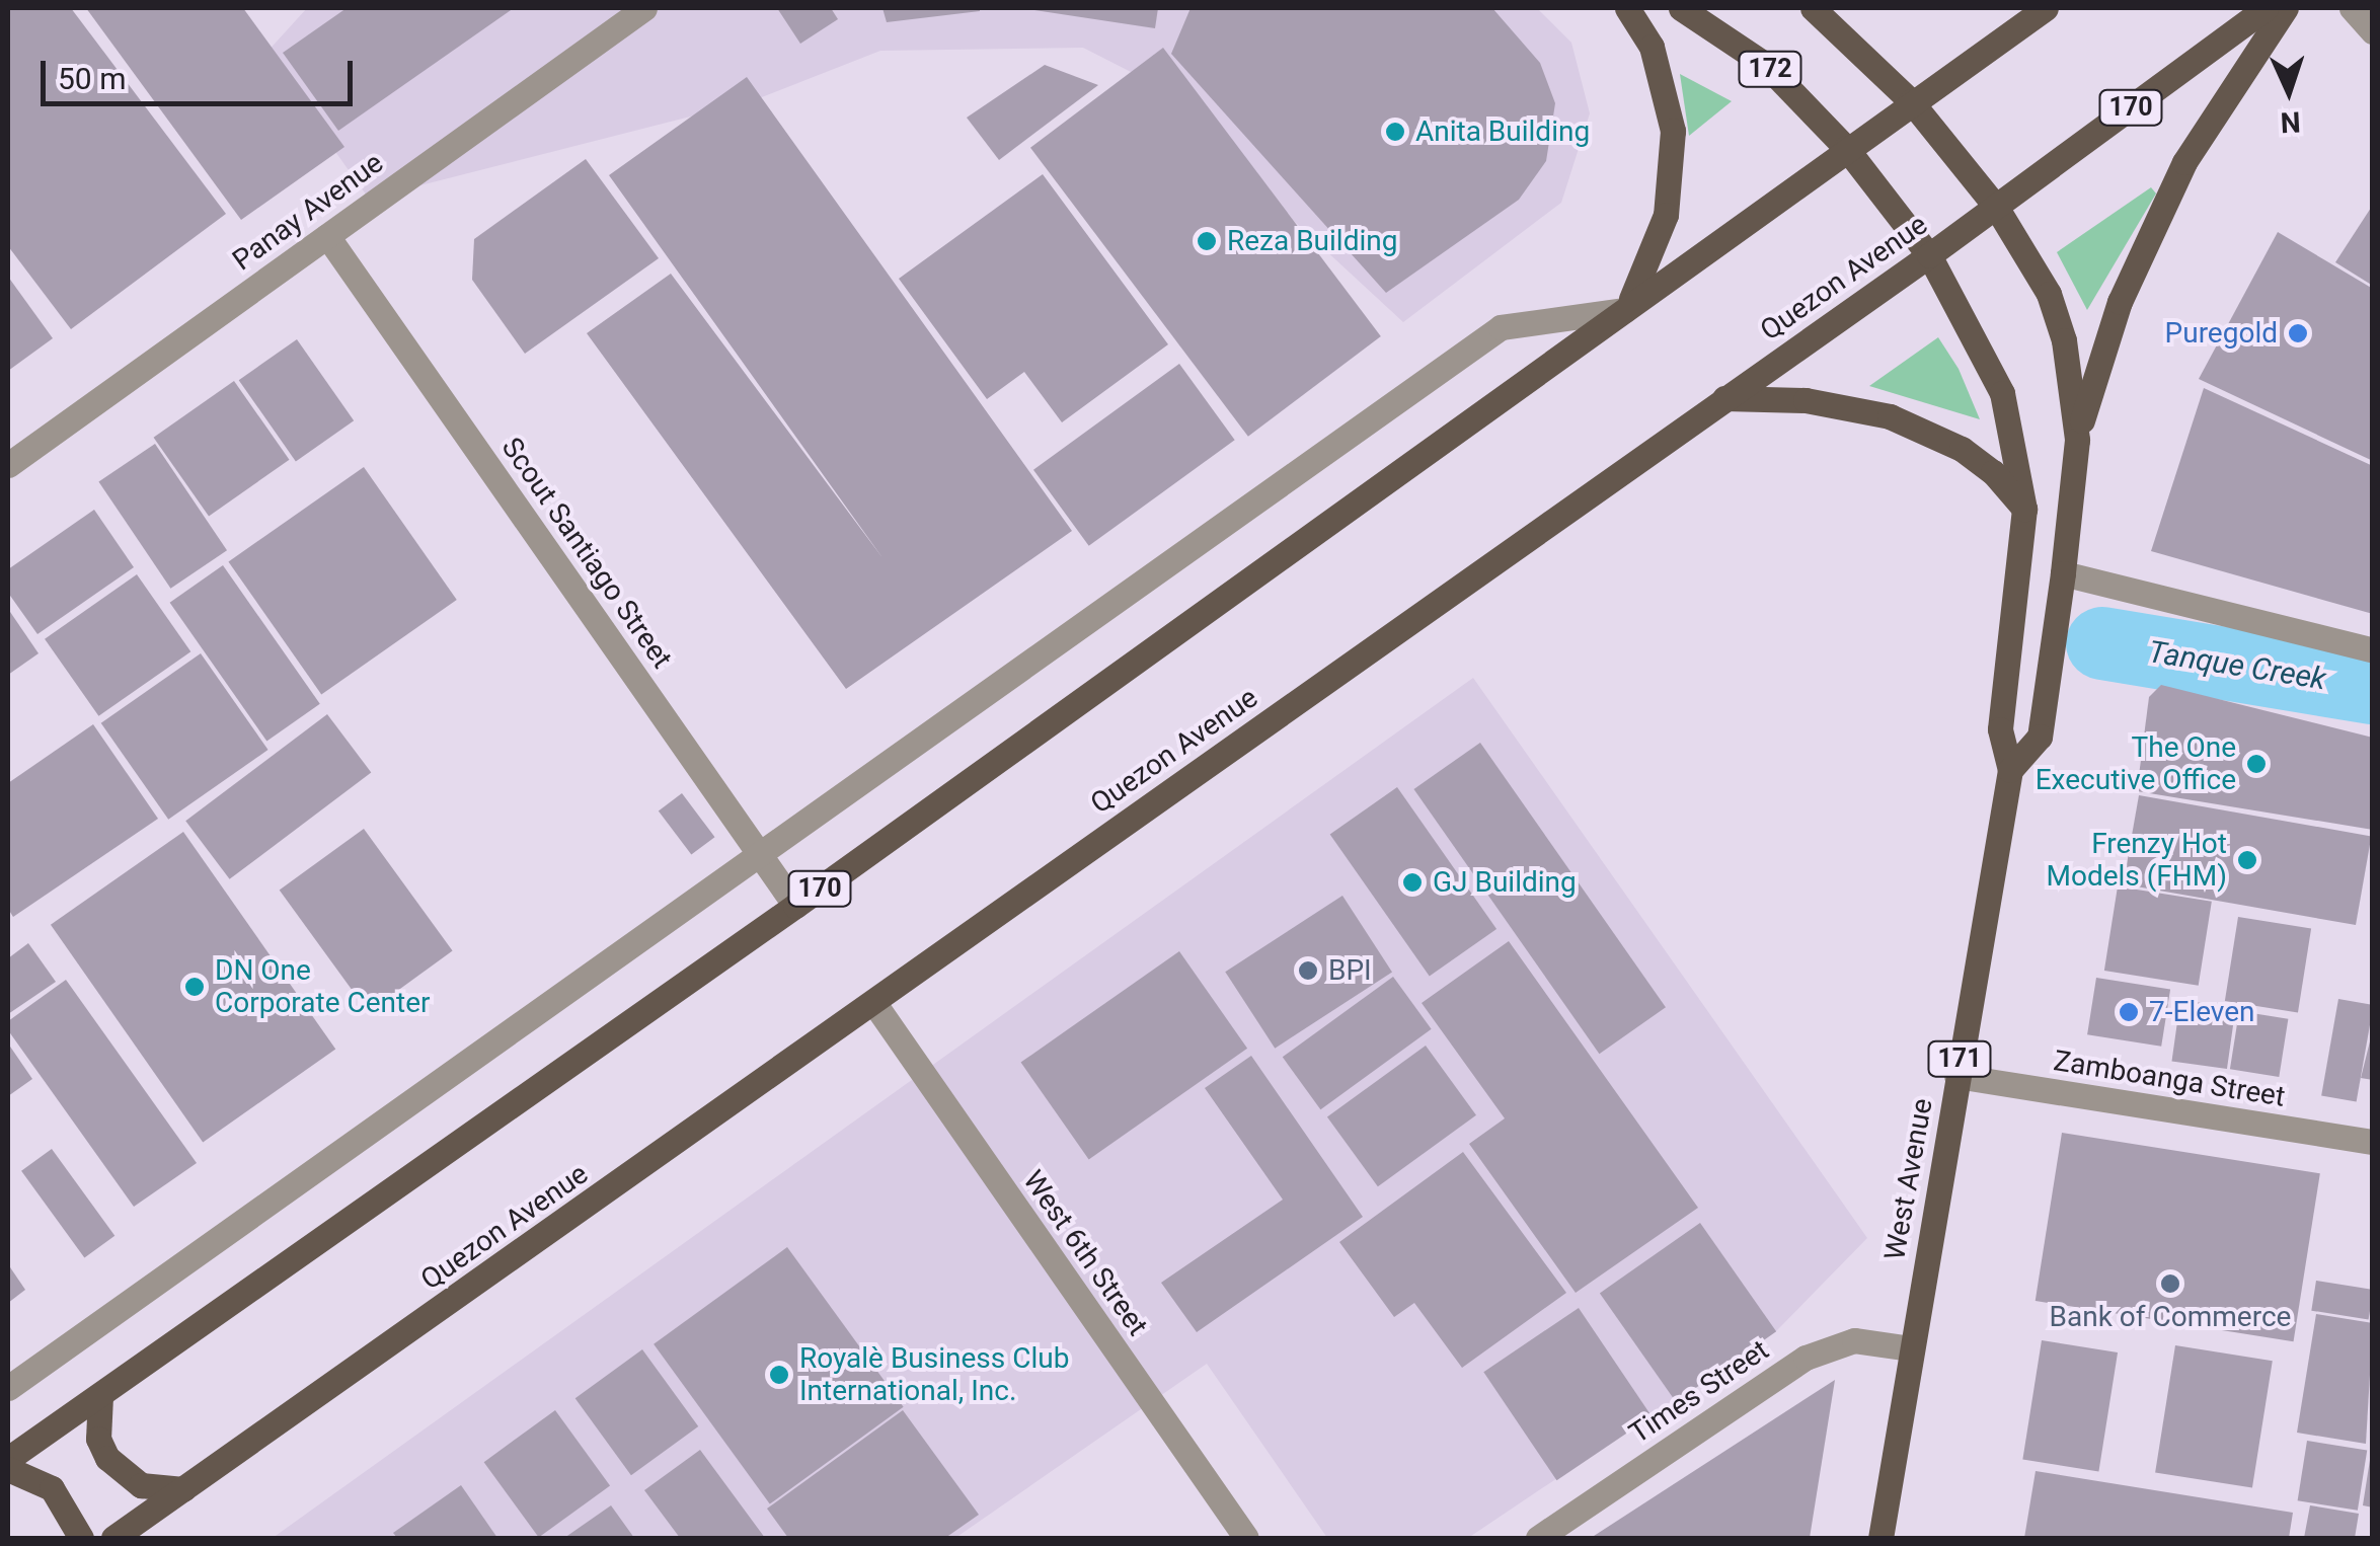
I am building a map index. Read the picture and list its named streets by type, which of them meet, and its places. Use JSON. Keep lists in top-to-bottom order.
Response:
{
  "streets": {
    "main road": [
      "172",
      "170",
      "Quezon Avenue",
      "171",
      "West Avenue"
    ],
    "street": [
      "Panay Avenue",
      "Scout Santiago Street",
      "Zamboanga Street",
      "West 6th Street",
      "Times Street"
    ]
  },
  "crossings": [
    ["172", "170"],
    ["172", "West Avenue"],
    ["170", "Scout Santiago Street"],
    ["170", "West Avenue"],
    ["Panay Avenue", "Scout Santiago Street"],
    ["Quezon Avenue", "West Avenue"],
    ["Quezon Avenue", "West 6th Street"],
    ["Zamboanga Street", "West Avenue"],
    ["West Avenue", "Times Street"]
  ],
  "water": ["Tanque Creek"],
  "places": [
    "Anita Building",
    "Reza Building",
    "Puregold",
    "The One Executive Office",
    "Frenzy Hot Models (FHM)",
    "GJ Building",
    "BPI",
    "DN One Corporate Center",
    "7-Eleven",
    "Bank of Commerce",
    "Royalè Business Club International, Inc."
  ],
  "scale_bar": "50 m",
  "north": "bottom"
}
